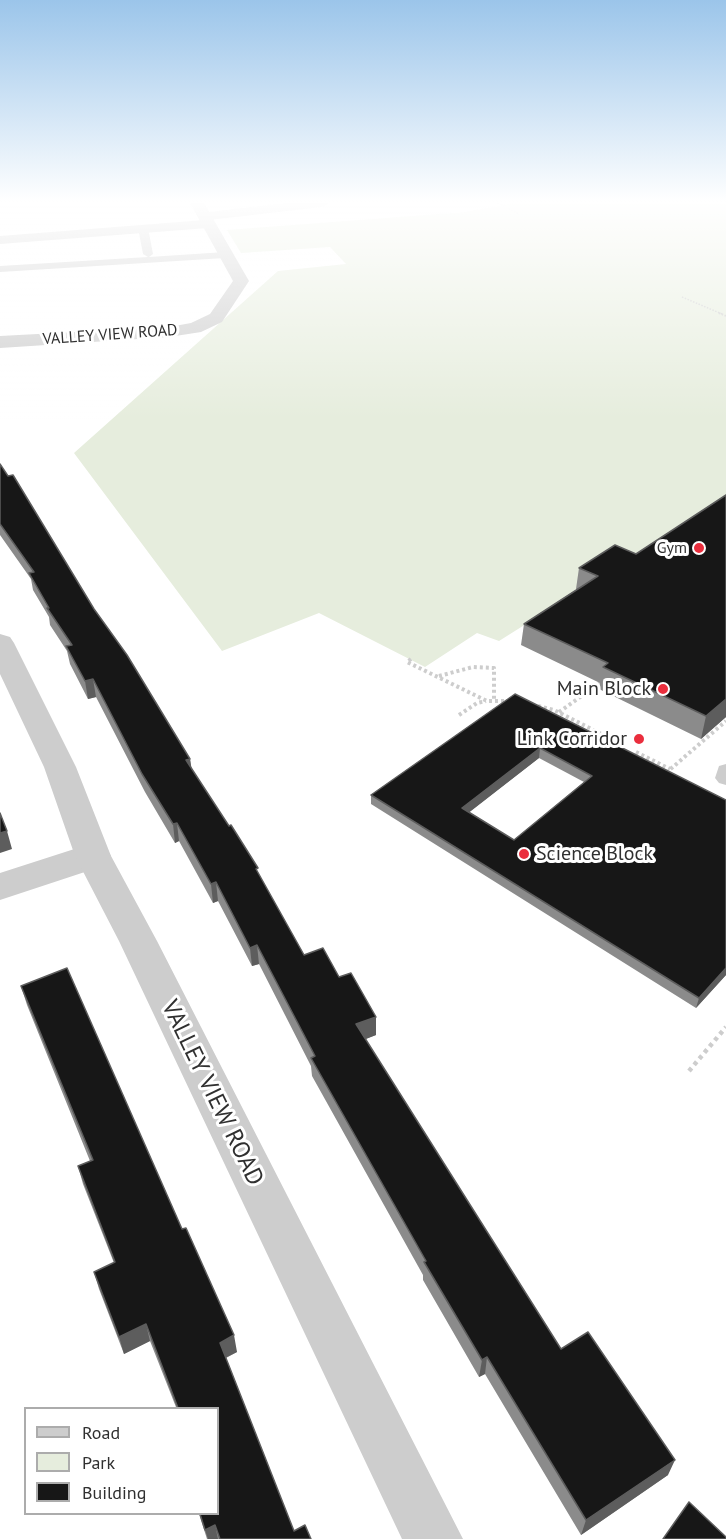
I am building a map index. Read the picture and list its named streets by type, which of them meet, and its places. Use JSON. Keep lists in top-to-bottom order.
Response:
{
  "streets": {
    "street": ["VALLEY VIEW ROAD"]
  },
  "places": [
    "Gym",
    "Main Block",
    "Link Corridor",
    "Science Block"
  ],
  "legend": ["Road", "Park", "Building"]
}
